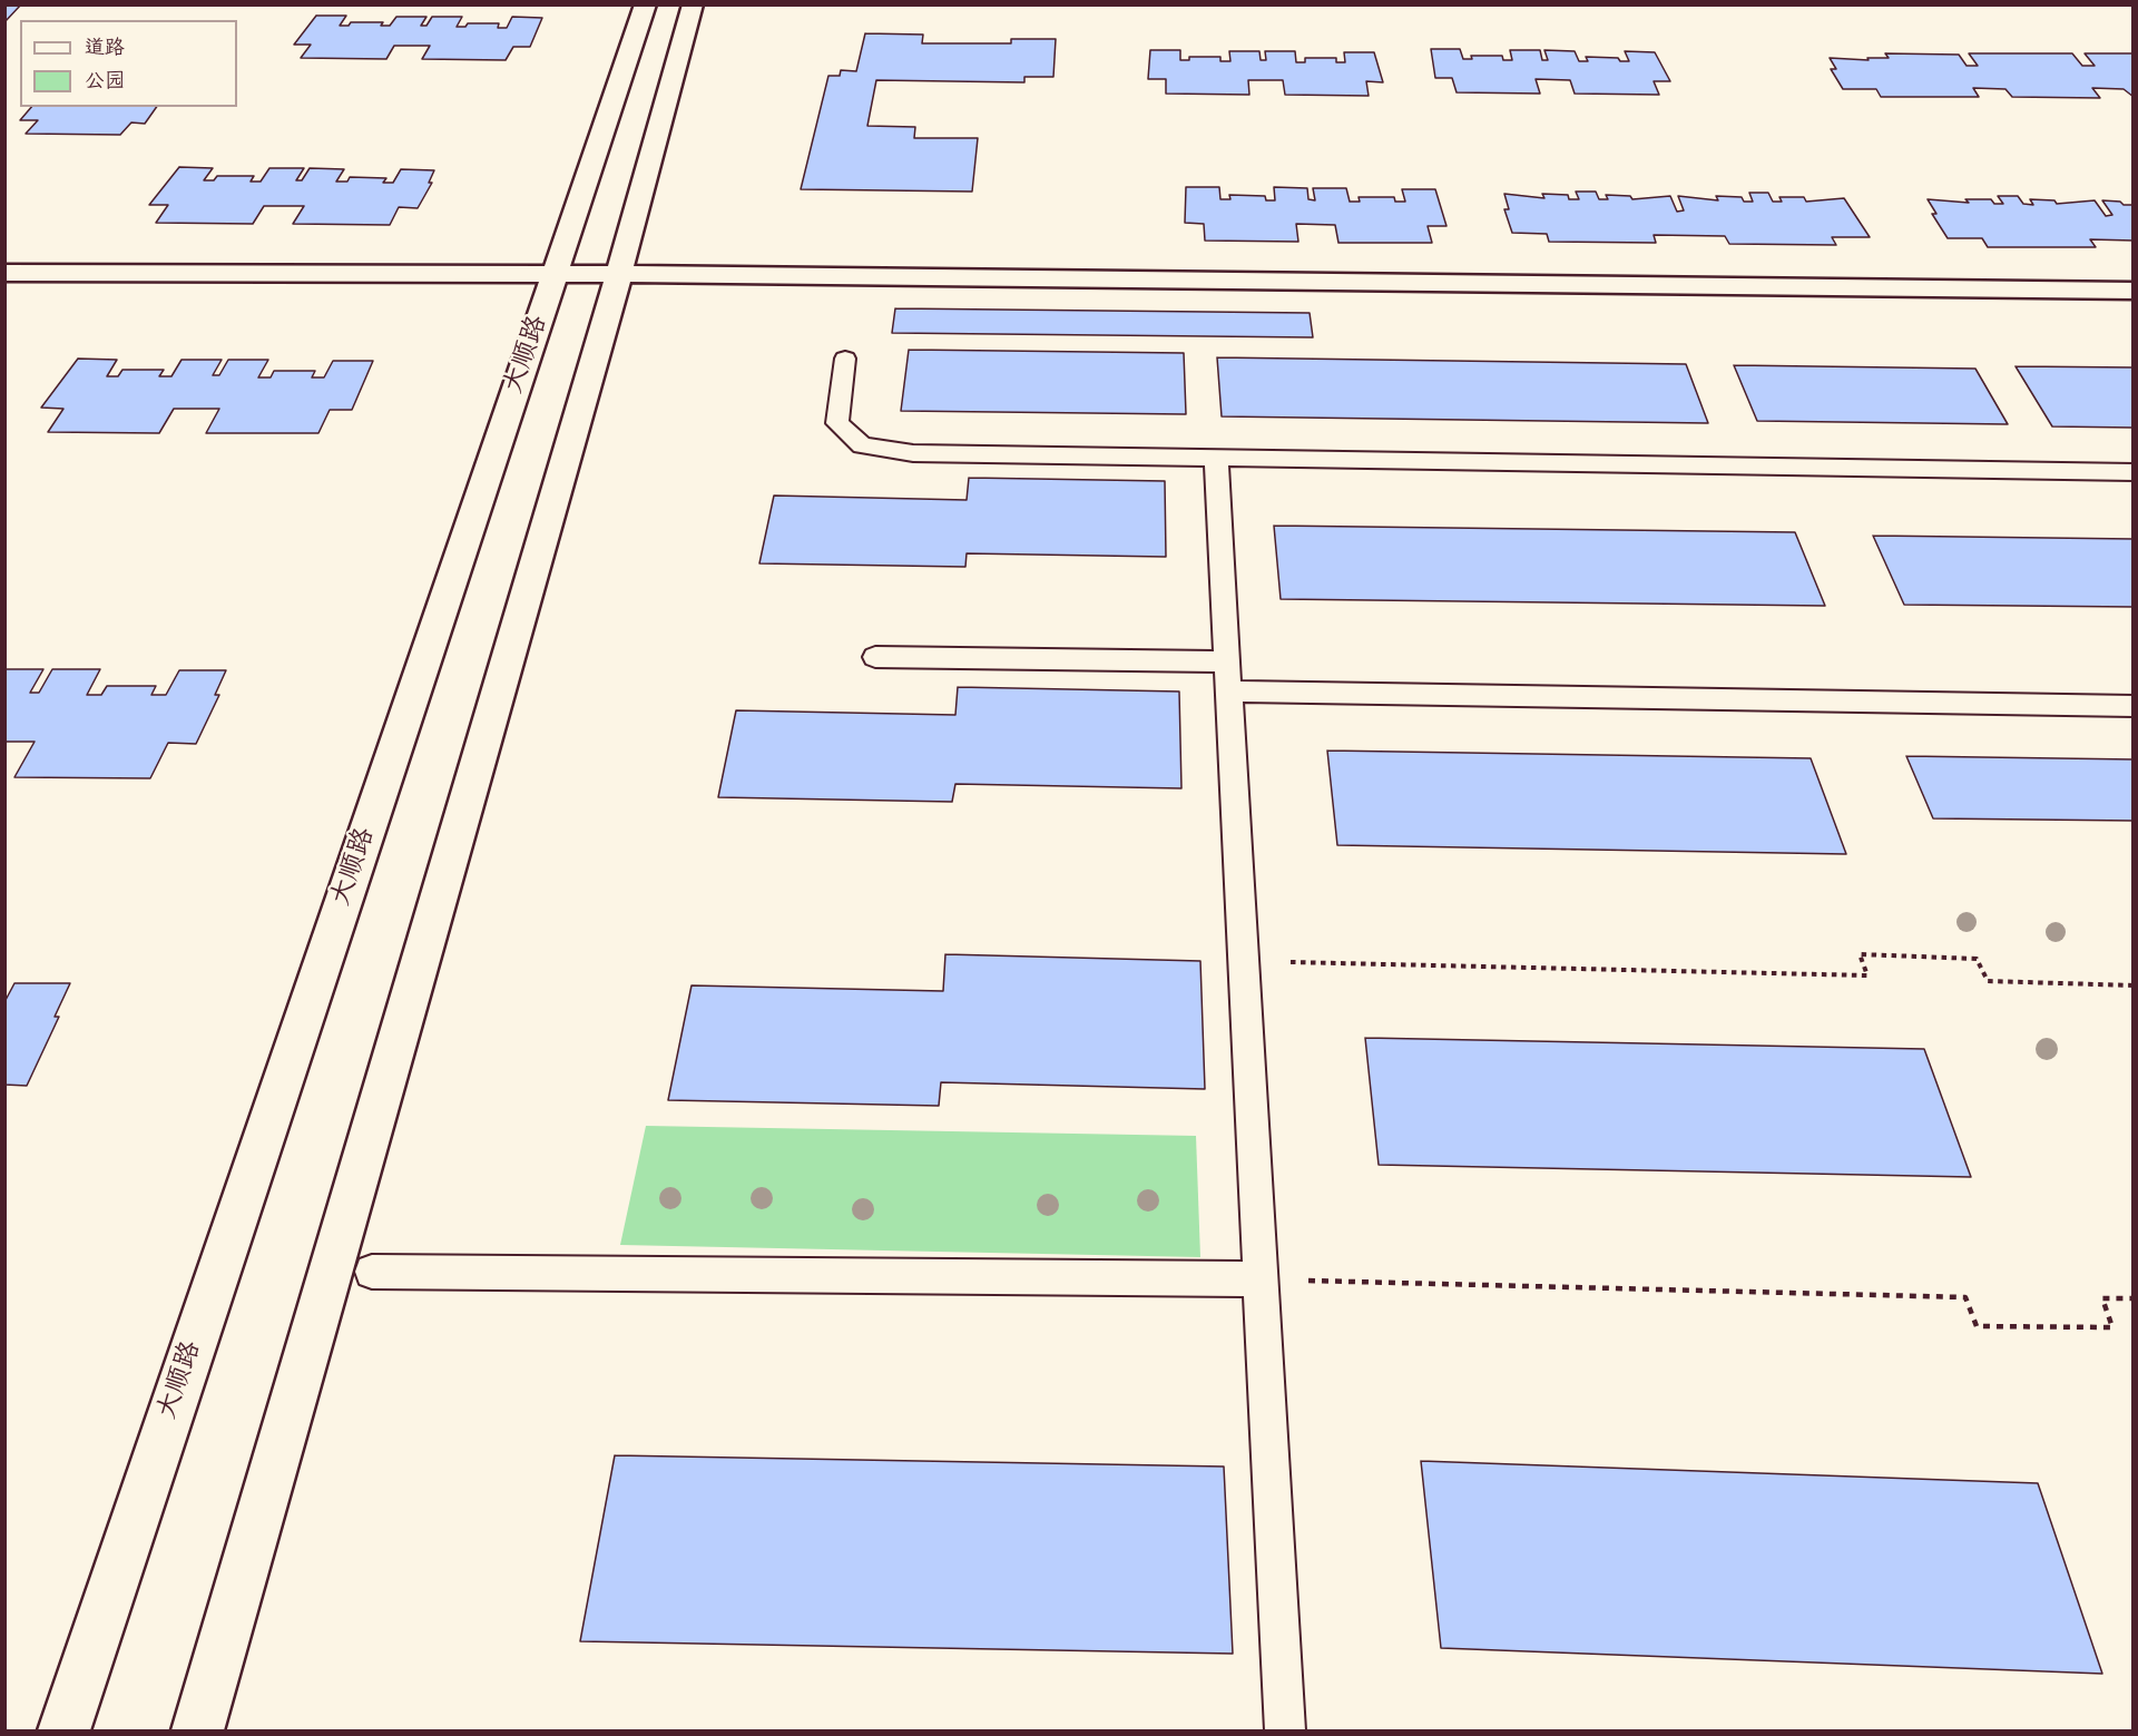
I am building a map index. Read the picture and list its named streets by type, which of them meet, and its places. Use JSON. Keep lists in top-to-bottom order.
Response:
{
  "streets": {
    "street": ["大顺路"]
  },
  "legend": ["道路", "公园"]
}
